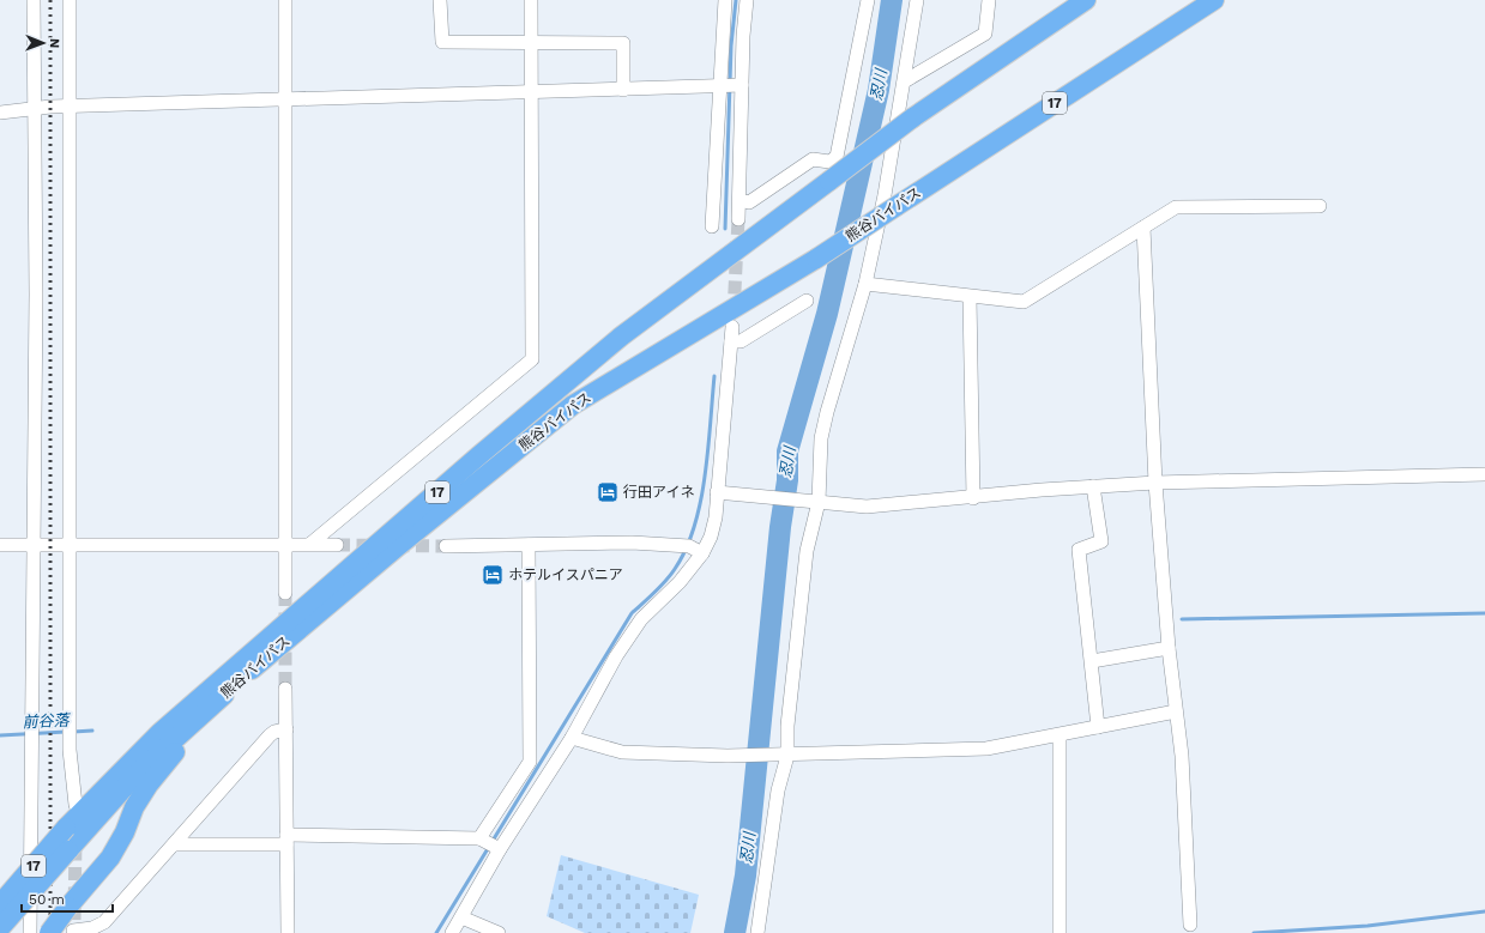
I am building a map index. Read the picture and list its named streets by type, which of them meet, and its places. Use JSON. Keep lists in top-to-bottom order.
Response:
{
  "streets": {
    "highway": ["17", "熊谷バイパス"]
  },
  "water": ["忍川", "前谷落"],
  "places": {
    "hotel": ["行田アイネ", "ホテルイスパニア"]
  },
  "scale_bar": "50 m",
  "north": "right"
}
